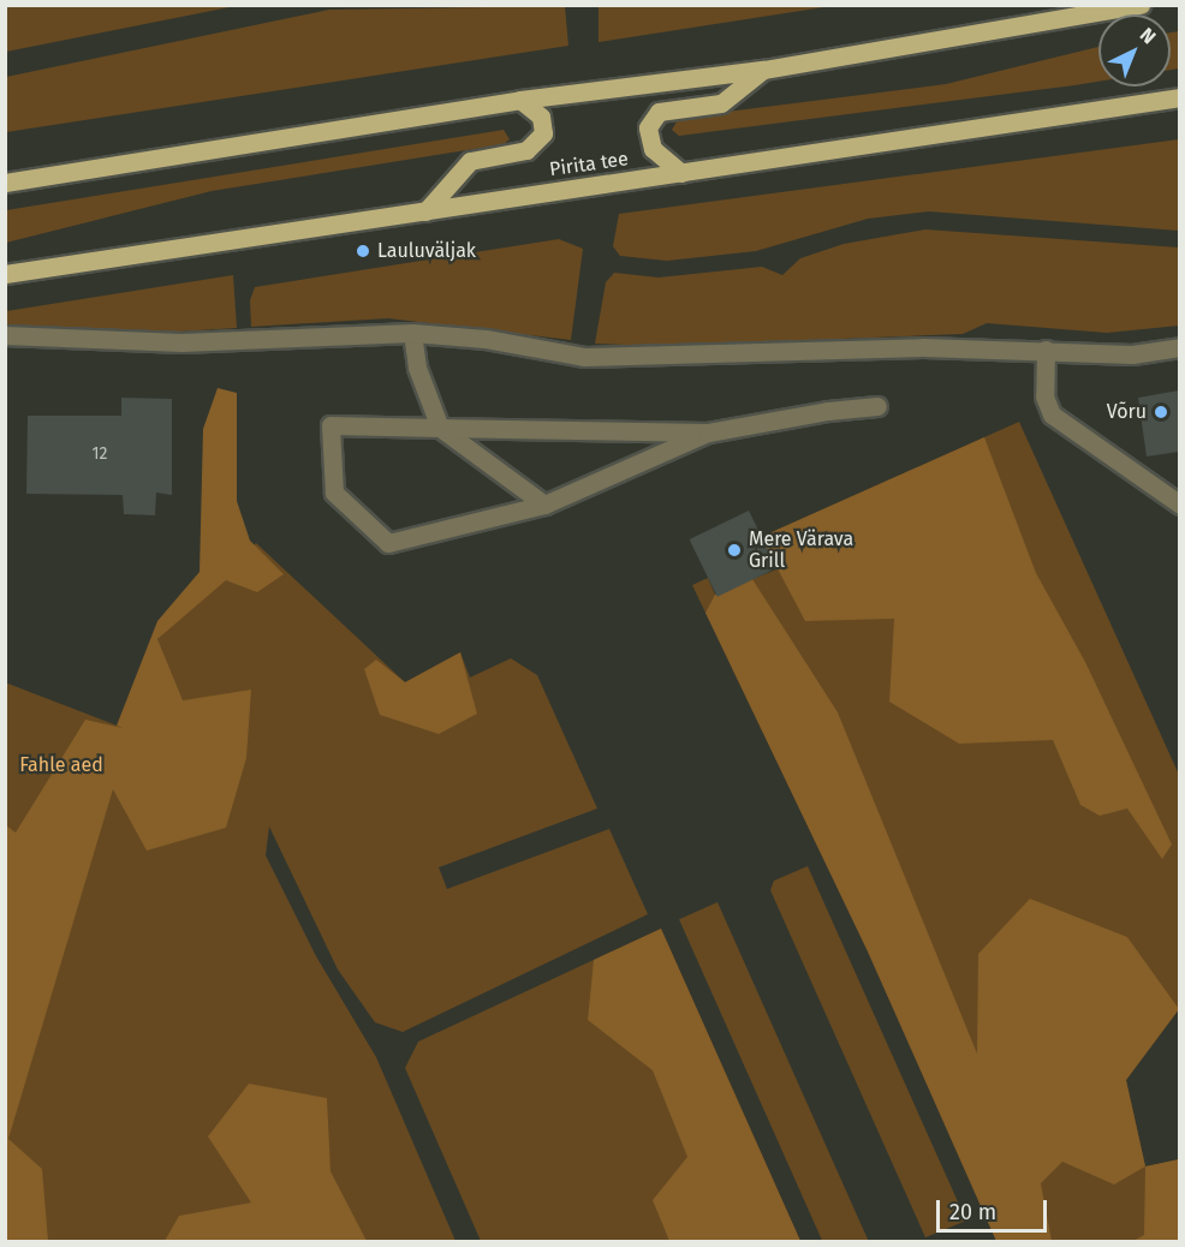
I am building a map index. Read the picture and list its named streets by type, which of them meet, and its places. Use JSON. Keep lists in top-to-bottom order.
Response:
{
  "streets": {
    "main road": ["Pirita tee"]
  },
  "parks": ["Fahle aed"],
  "places": ["Lauluväljak", "Võru", "Mere Värava Grill"],
  "house_numbers": ["12"],
  "scale_bar": "20 m",
  "north": "top right"
}
